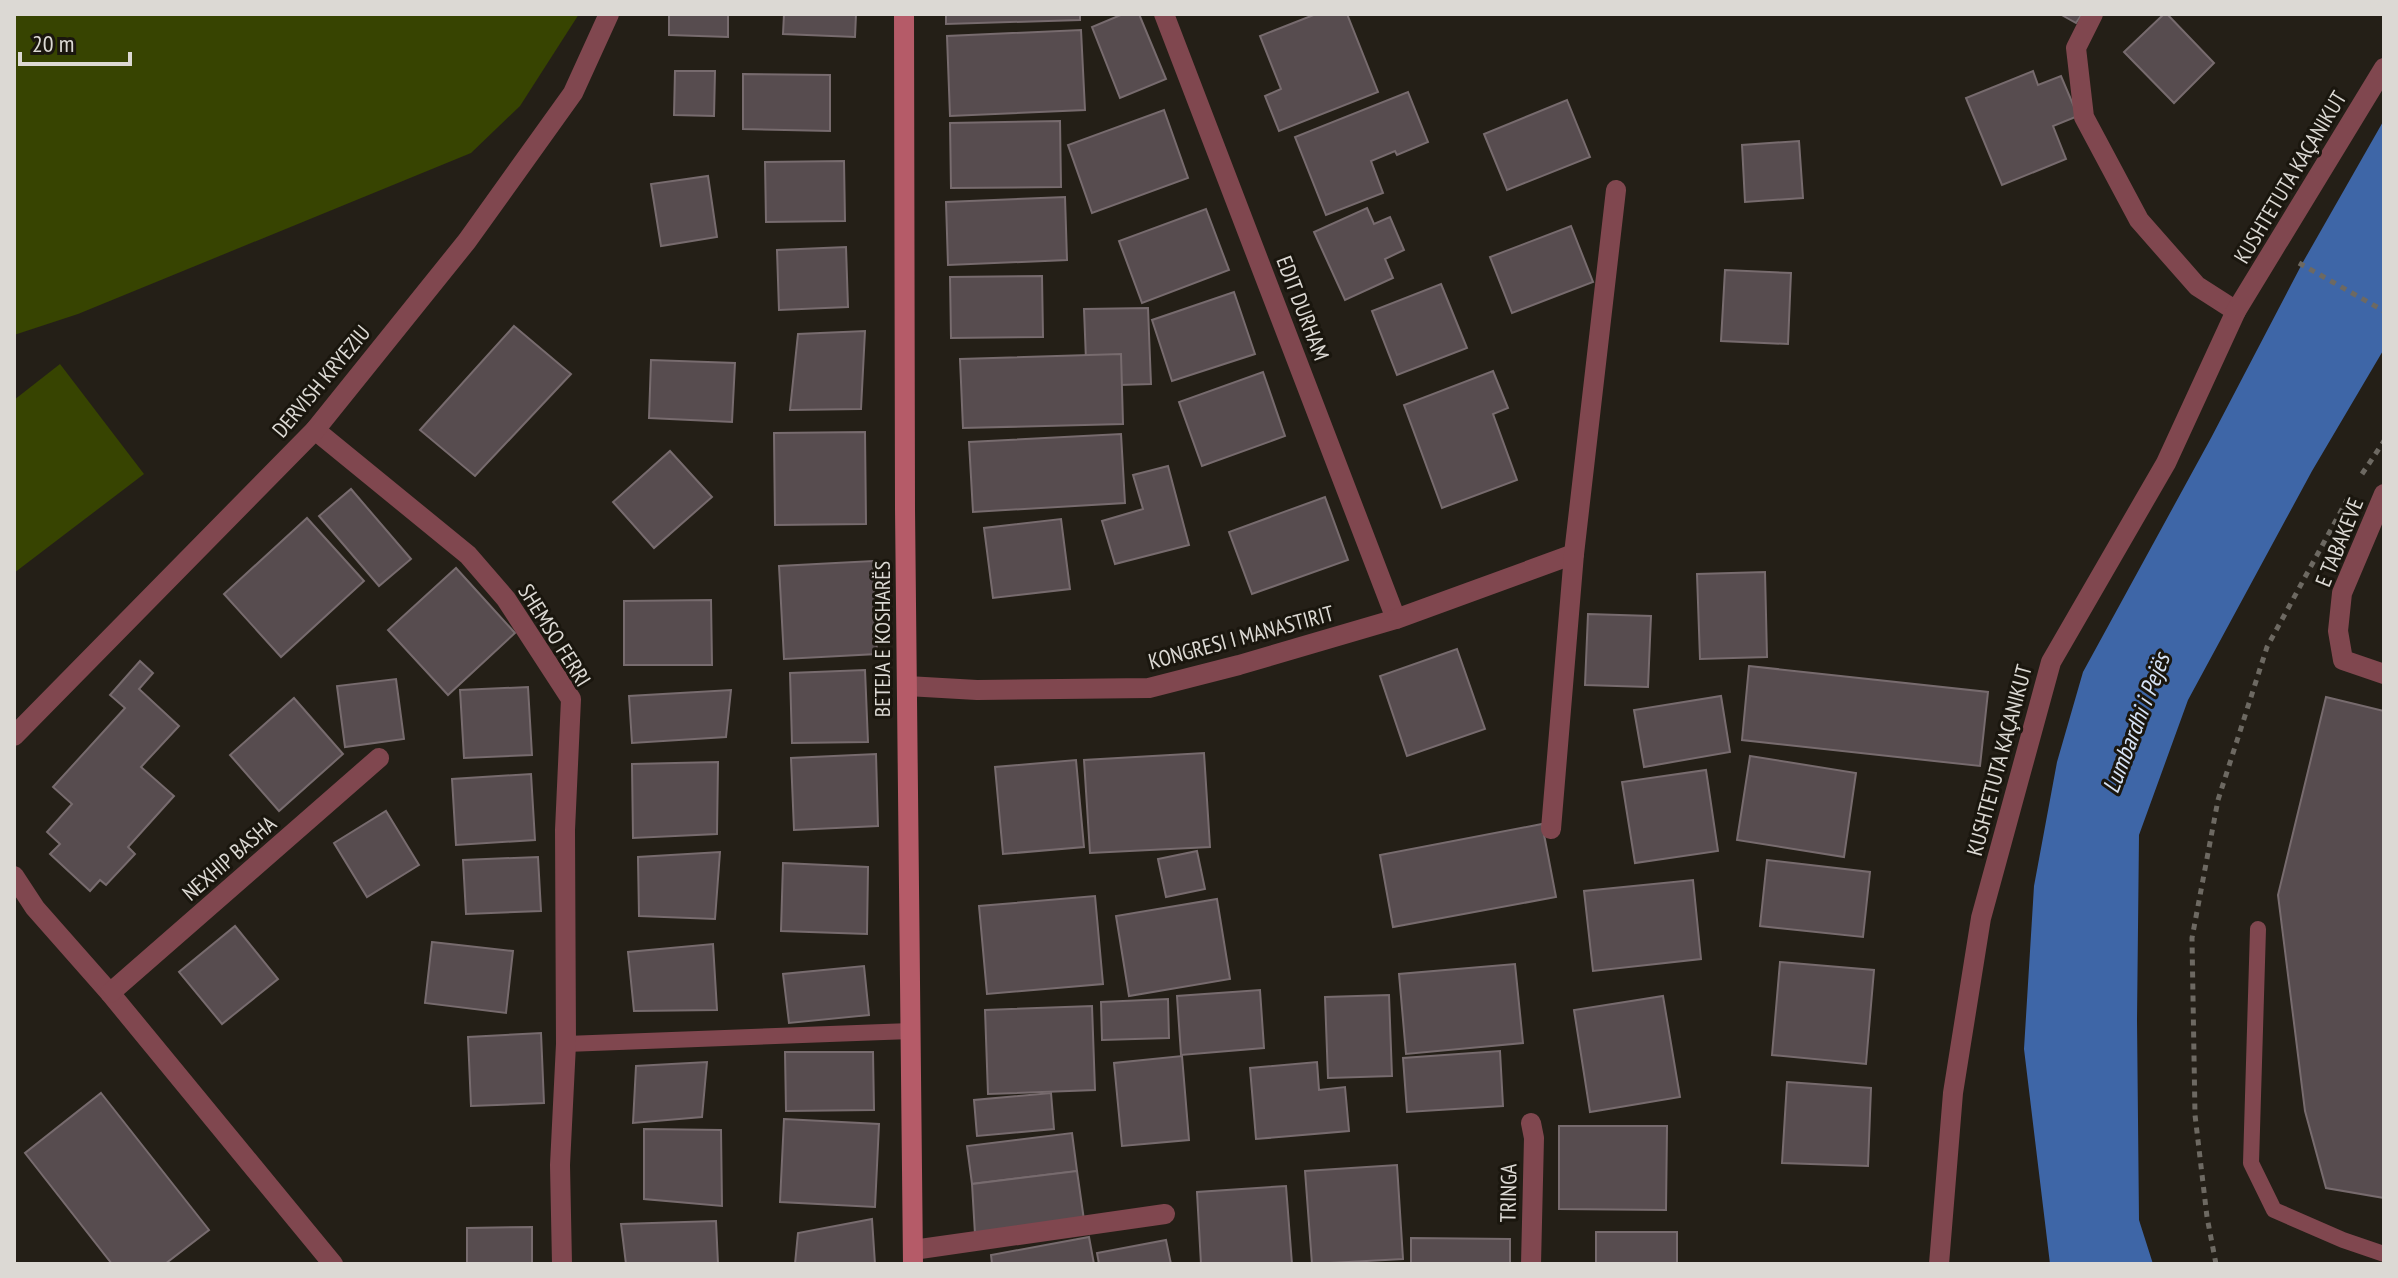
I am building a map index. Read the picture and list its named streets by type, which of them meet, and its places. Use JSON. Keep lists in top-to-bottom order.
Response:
{
  "streets": {
    "street": [
      "KUSHTETUTA KAÇANIKUT",
      "EDIT DURHAM",
      "DERVISH KRYEZIU",
      "E TABAKEVE",
      "SHEMSO FERRI",
      "KONGRESI I MANASTIRIT",
      "BETEJA E KOSHARËS",
      "NEXHIP BASHA",
      "TRINGA"
    ]
  },
  "crossings": [
    ["EDIT DURHAM", "KONGRESI I MANASTIRIT"],
    ["DERVISH KRYEZIU", "SHEMSO FERRI"],
    ["KONGRESI I MANASTIRIT", "BETEJA E KOSHARËS"]
  ],
  "water": ["Lumbardhi i Pejës"],
  "scale_bar": "20 m"
}
